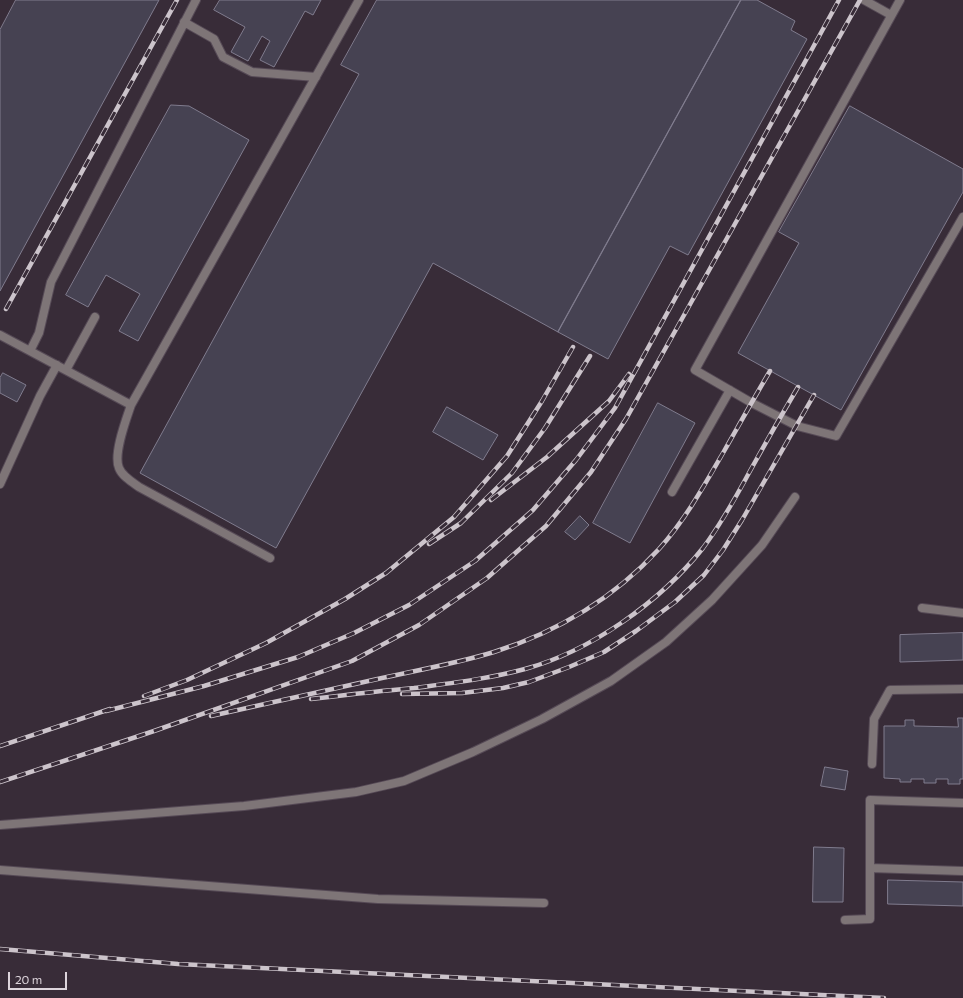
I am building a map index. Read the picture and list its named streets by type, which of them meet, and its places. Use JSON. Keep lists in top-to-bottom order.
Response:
{
  "scale_bar": "20 m"
}
